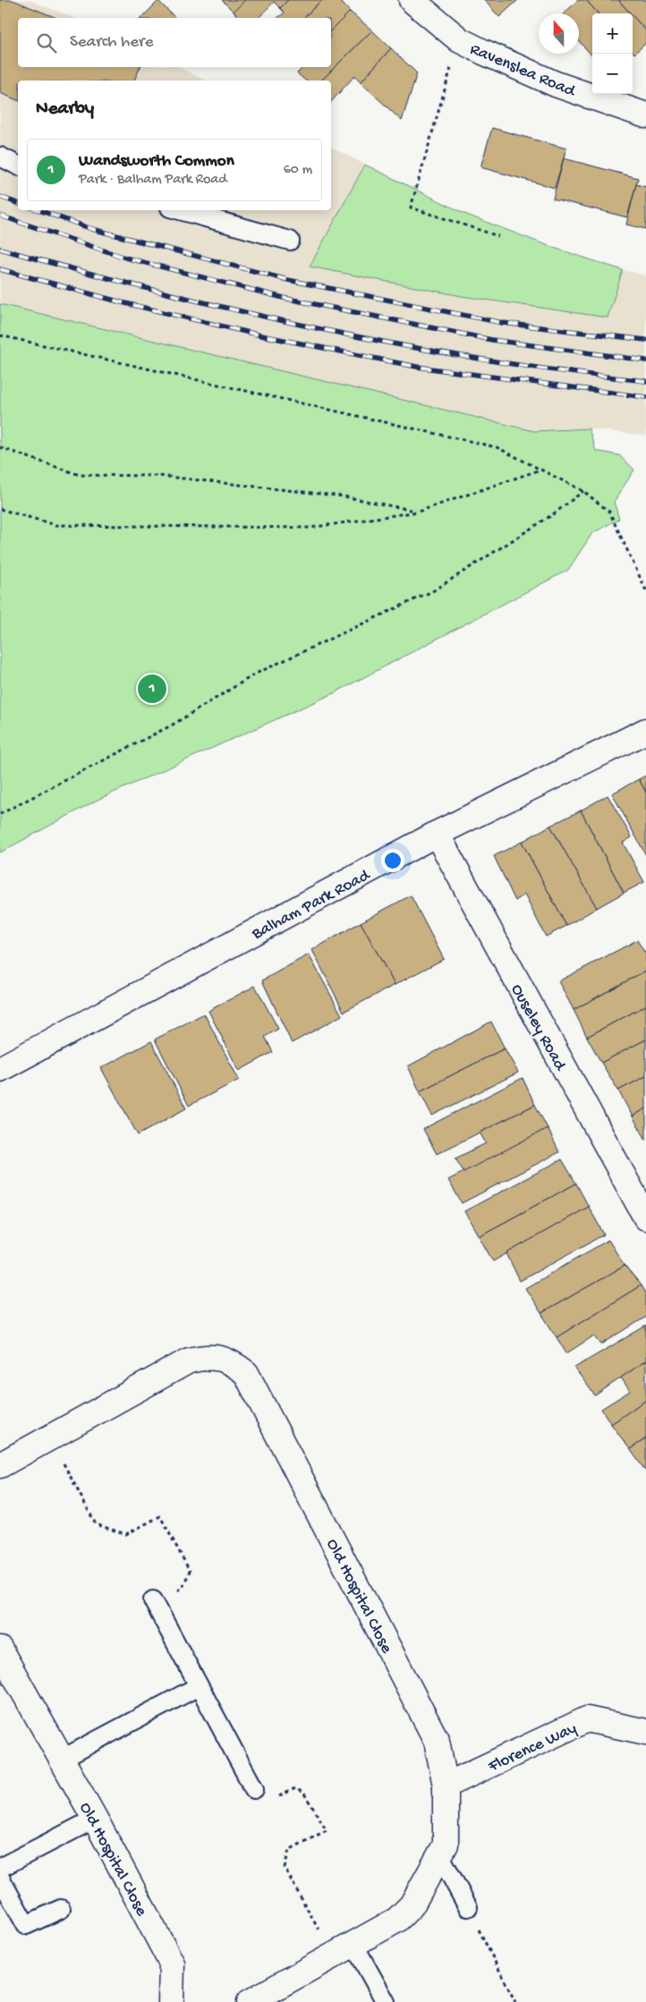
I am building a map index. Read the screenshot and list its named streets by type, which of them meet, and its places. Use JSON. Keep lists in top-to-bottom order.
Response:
{
  "streets": {
    "street": [
      "Ravenslea Road",
      "Balham Park Road",
      "Ouseley Road",
      "Old Hospital Close",
      "Florence Way"
    ]
  },
  "crossings": [
    ["Balham Park Road", "Ouseley Road"],
    ["Old Hospital Close", "Florence Way"]
  ],
  "north": "top",
  "page": {
    "map_buttons": ["+", "−"],
    "search": "Search here",
    "heading": "Nearby",
    "list": [
      {
        "mark": "1",
        "name": "Wandsworth Common",
        "note": "Park · Balham Park Road",
        "value": "60 m"
      }
    ],
    "pins": "1"
  }
}
